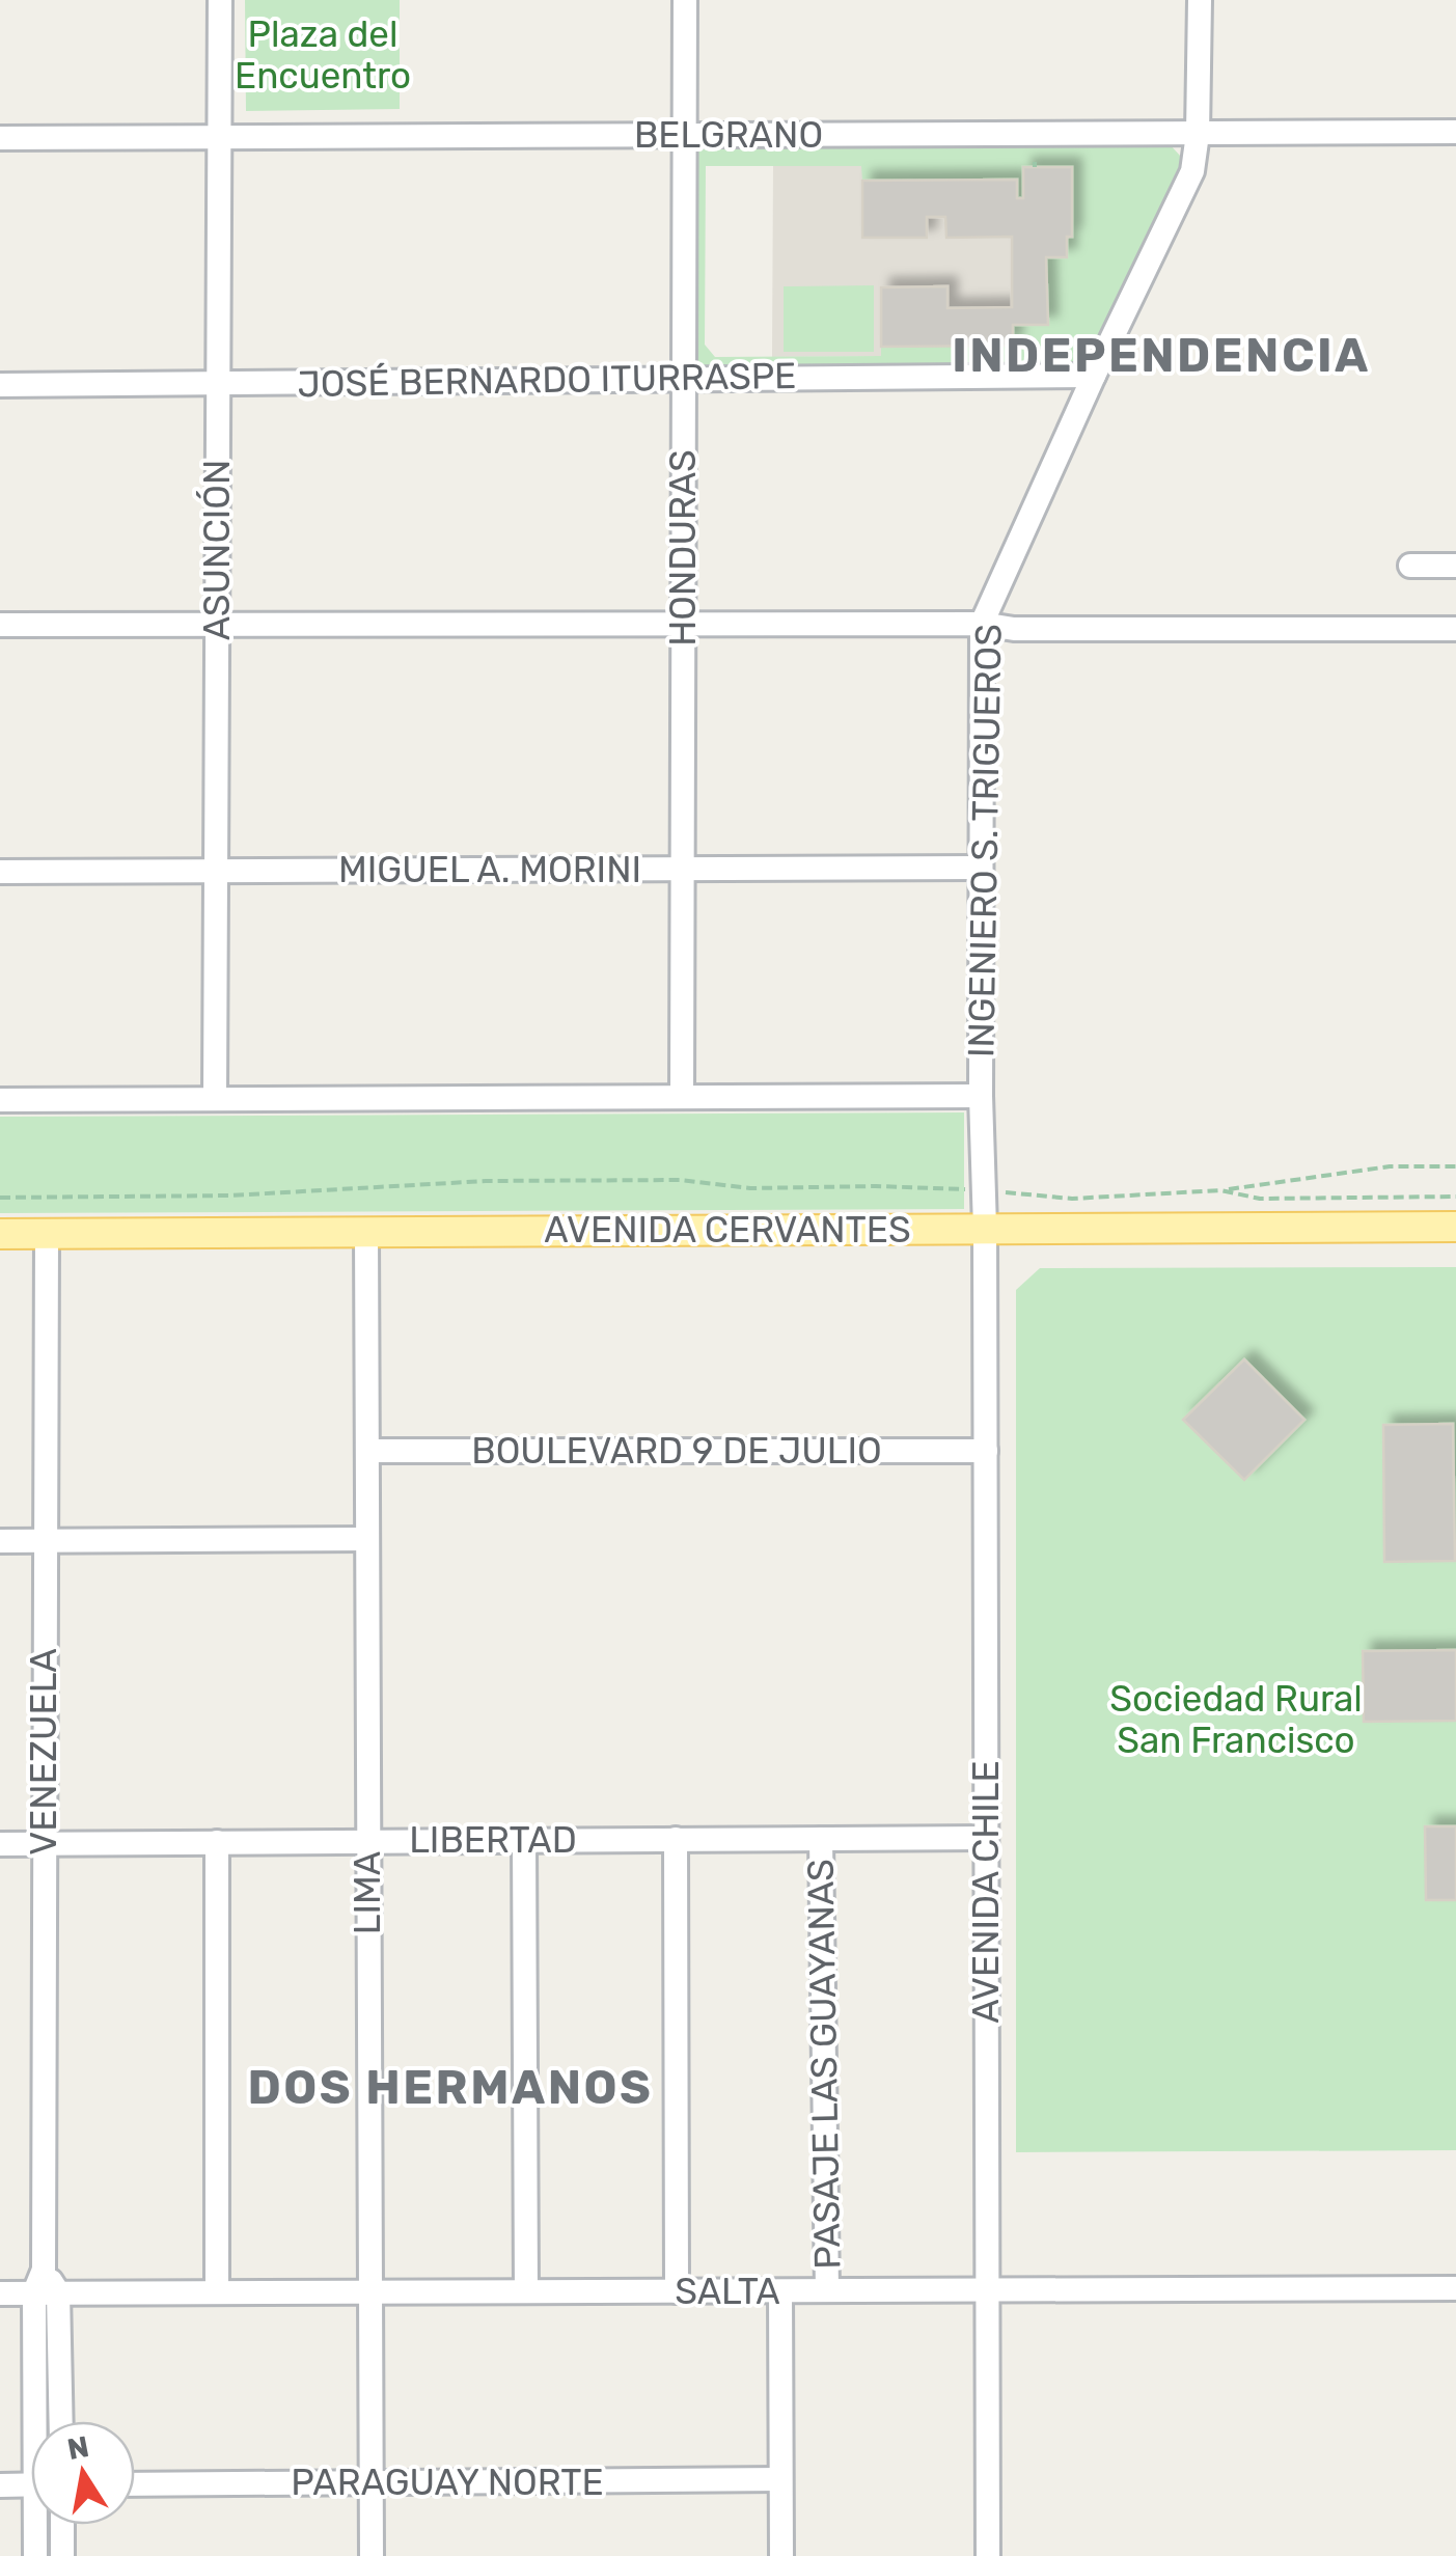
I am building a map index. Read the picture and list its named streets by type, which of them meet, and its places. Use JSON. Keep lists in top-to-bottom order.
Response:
{
  "streets": {
    "main road": ["AVENIDA CERVANTES"],
    "street": [
      "BELGRANO",
      "JOSÉ BERNARDO ITURRASPE",
      "HONDURAS",
      "ASUNCIÓN",
      "INGENIERO S. TRIGUEROS",
      "MIGUEL A. MORINI",
      "BOULEVARD 9 DE JULIO",
      "VENEZUELA",
      "LIBERTAD",
      "AVENIDA CHILE",
      "LIMA",
      "PASAJE LAS GUAYANAS",
      "SALTA",
      "PARAGUAY NORTE"
    ]
  },
  "crossings": [
    ["BELGRANO", "HONDURAS"],
    ["BELGRANO", "ASUNCIÓN"],
    ["BELGRANO", "INGENIERO S. TRIGUEROS"],
    ["JOSÉ BERNARDO ITURRASPE", "HONDURAS"],
    ["JOSÉ BERNARDO ITURRASPE", "ASUNCIÓN"],
    ["JOSÉ BERNARDO ITURRASPE", "INGENIERO S. TRIGUEROS"],
    ["HONDURAS", "MIGUEL A. MORINI"],
    ["ASUNCIÓN", "MIGUEL A. MORINI"],
    ["INGENIERO S. TRIGUEROS", "MIGUEL A. MORINI"],
    ["INGENIERO S. TRIGUEROS", "AVENIDA CERVANTES"],
    ["INGENIERO S. TRIGUEROS", "AVENIDA CHILE"],
    ["AVENIDA CERVANTES", "VENEZUELA"],
    ["AVENIDA CERVANTES", "AVENIDA CHILE"],
    ["AVENIDA CERVANTES", "LIMA"],
    ["BOULEVARD 9 DE JULIO", "AVENIDA CHILE"],
    ["BOULEVARD 9 DE JULIO", "LIMA"],
    ["VENEZUELA", "LIBERTAD"],
    ["VENEZUELA", "SALTA"],
    ["LIBERTAD", "AVENIDA CHILE"],
    ["LIBERTAD", "LIMA"],
    ["LIBERTAD", "PASAJE LAS GUAYANAS"],
    ["AVENIDA CHILE", "SALTA"],
    ["LIMA", "SALTA"],
    ["LIMA", "PARAGUAY NORTE"],
    ["PASAJE LAS GUAYANAS", "SALTA"]
  ],
  "districts": ["INDEPENDENCIA", "DOS HERMANOS"],
  "parks": ["Plaza del Encuentro", "Sociedad Rural San Francisco"],
  "north": "top"
}
